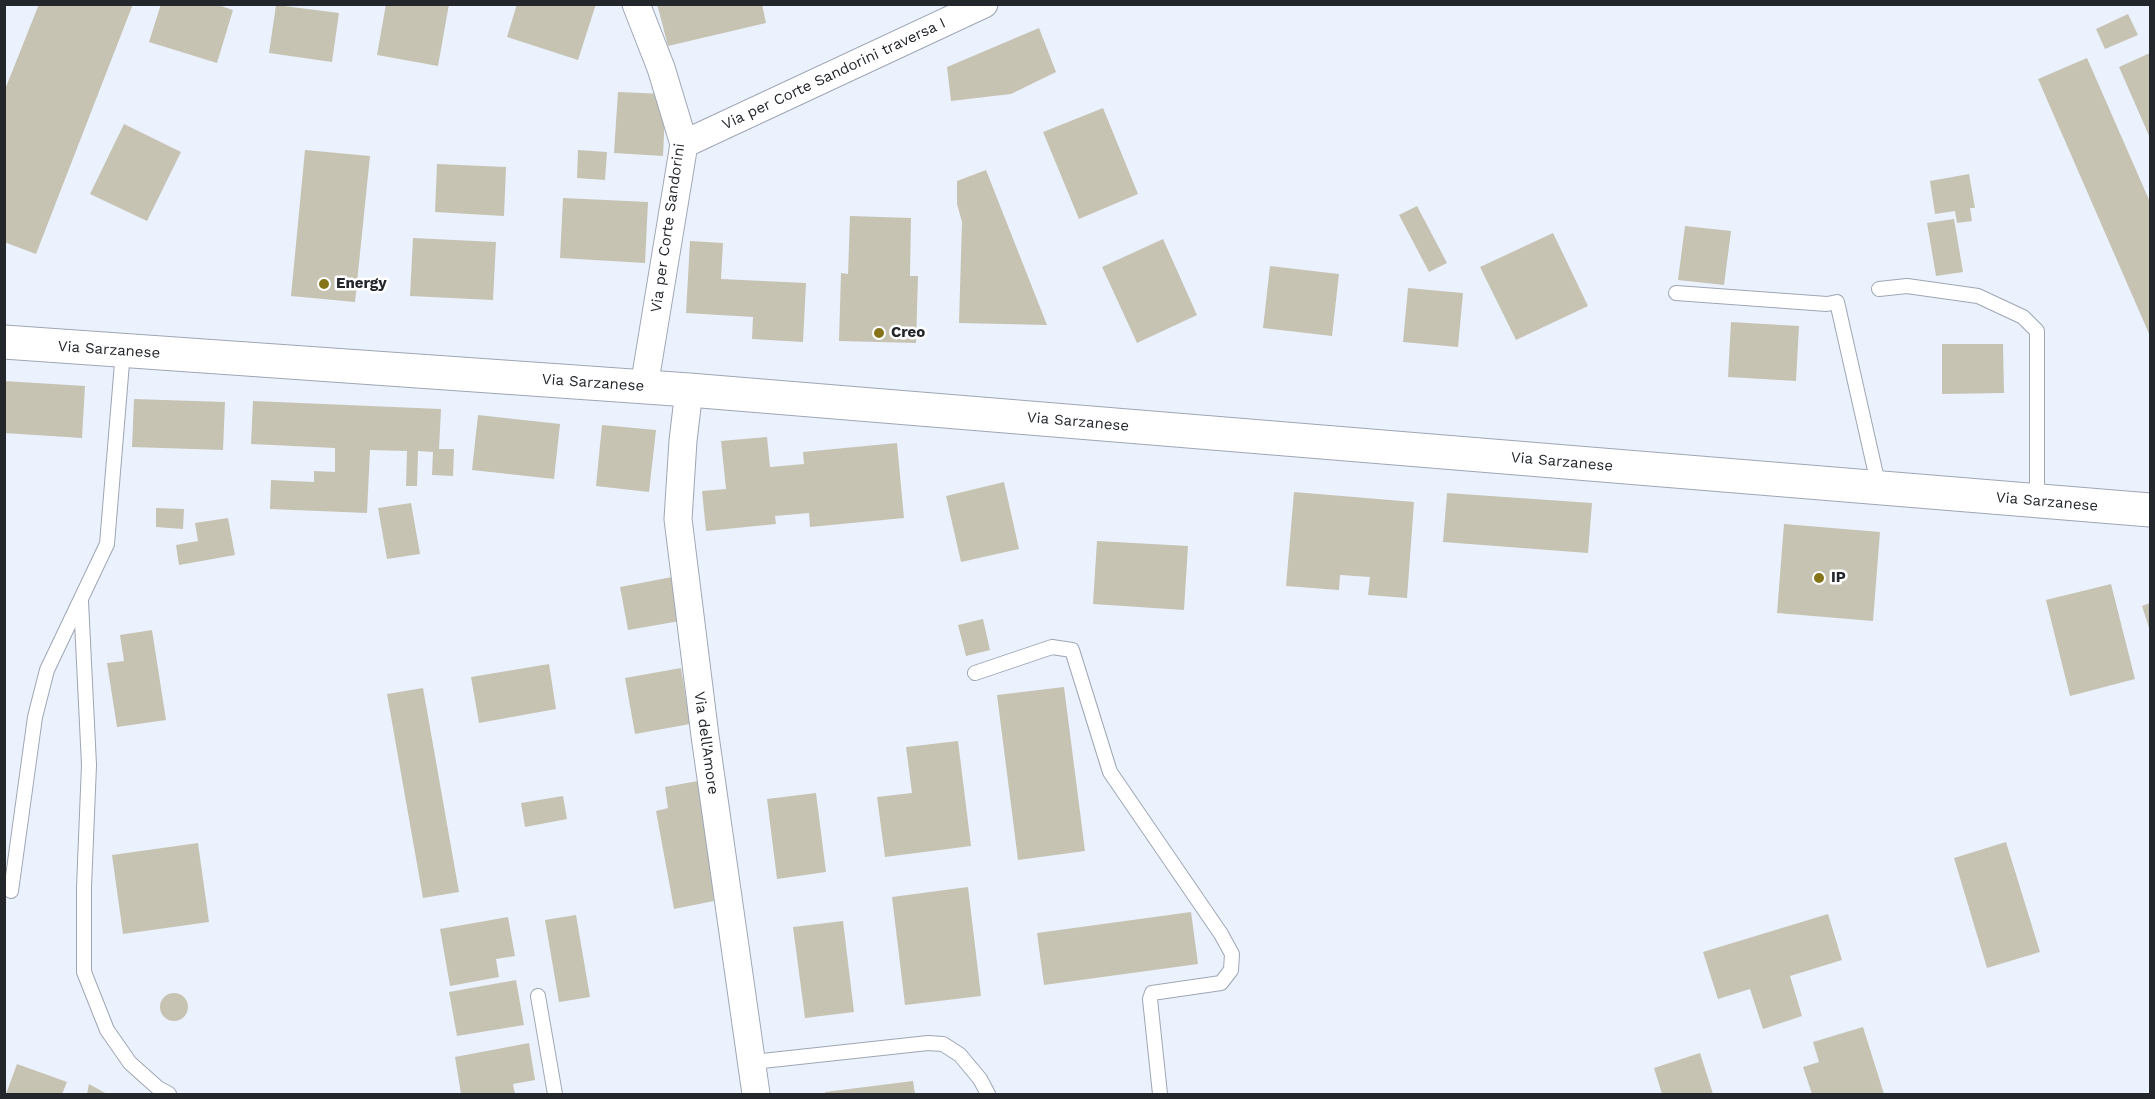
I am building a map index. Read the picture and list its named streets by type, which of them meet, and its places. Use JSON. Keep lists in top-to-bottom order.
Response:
{
  "streets": {
    "main road": ["Via Sarzanese"],
    "street": ["Via per Corte Sandorini traversa I", "Via per Corte Sandorini", "Via dell'Amore"]
  },
  "crossings": [
    ["Via per Corte Sandorini traversa I", "Via per Corte Sandorini"],
    ["Via per Corte Sandorini", "Via Sarzanese"],
    ["Via Sarzanese", "Via dell'Amore"]
  ],
  "places": ["Energy", "Creo", "IP"]
}
